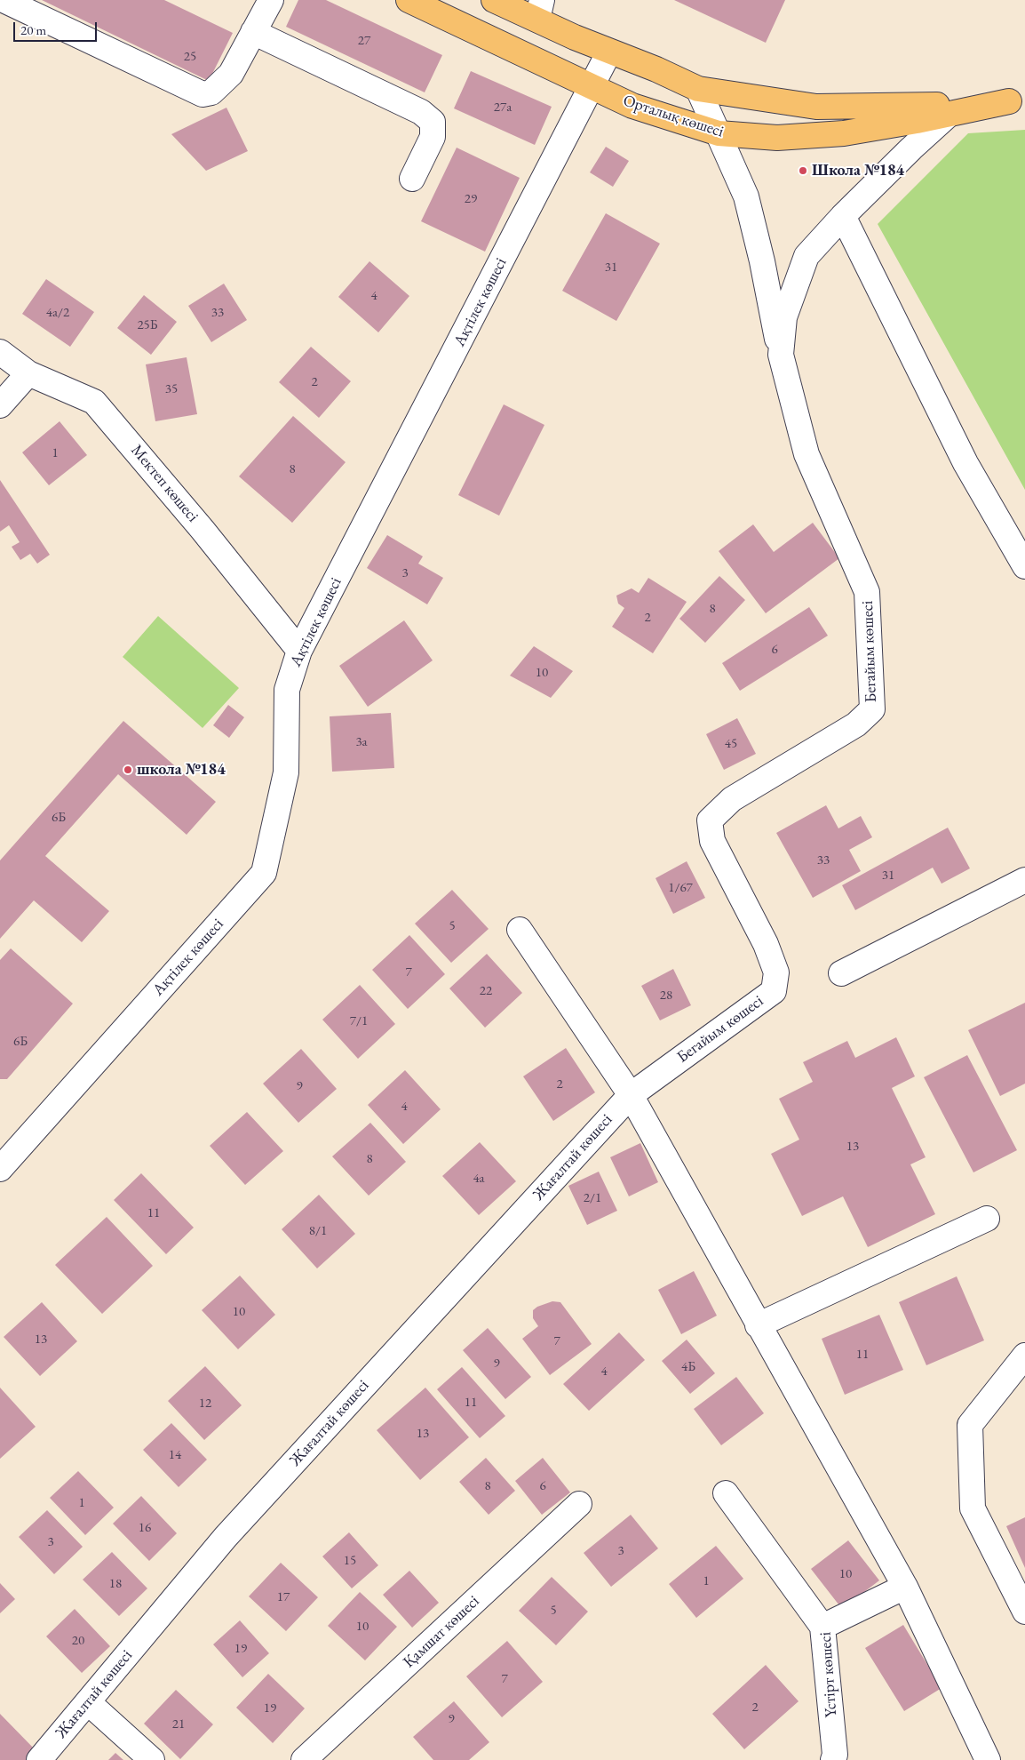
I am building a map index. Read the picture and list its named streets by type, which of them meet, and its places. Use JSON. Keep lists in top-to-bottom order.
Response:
{
  "streets": {
    "main road": ["Орталық көшесі"],
    "street": [
      "Ақтілек көшесі",
      "Мектеп көшесі",
      "Бегайым көшесі",
      "Жағалтай көшесі",
      "Қамшат көшесі",
      "Үстірт көшесі"
    ]
  },
  "crossings": [
    ["Орталық көшесі", "Ақтілек көшесі"],
    ["Орталық көшесі", "Бегайым көшесі"],
    ["Ақтілек көшесі", "Мектеп көшесі"],
    ["Бегайым көшесі", "Жағалтай көшесі"]
  ],
  "places": ["Школа №184", "школа №184"],
  "house_numbers": [
    "27",
    "25",
    "27а",
    "29",
    "31",
    "4",
    "4а/2",
    "33",
    "25Б",
    "2",
    "35",
    "1",
    "8",
    "3",
    "8",
    "2",
    "6",
    "10",
    "3а",
    "45",
    "6Б",
    "33",
    "31",
    "1/67",
    "5",
    "7",
    "22",
    "28",
    "7/1",
    "6Б",
    "2",
    "9",
    "4",
    "13",
    "8",
    "4а",
    "2/1",
    "11",
    "8/1",
    "10",
    "13",
    "7",
    "11",
    "9",
    "4Б",
    "4",
    "11",
    "12",
    "13",
    "14",
    "8",
    "6",
    "1",
    "16",
    "3",
    "3",
    "15",
    "10",
    "1",
    "18",
    "17",
    "5",
    "10",
    "20",
    "19",
    "7",
    "2",
    "19",
    "9",
    "21"
  ],
  "scale_bar": "20 m"
}
